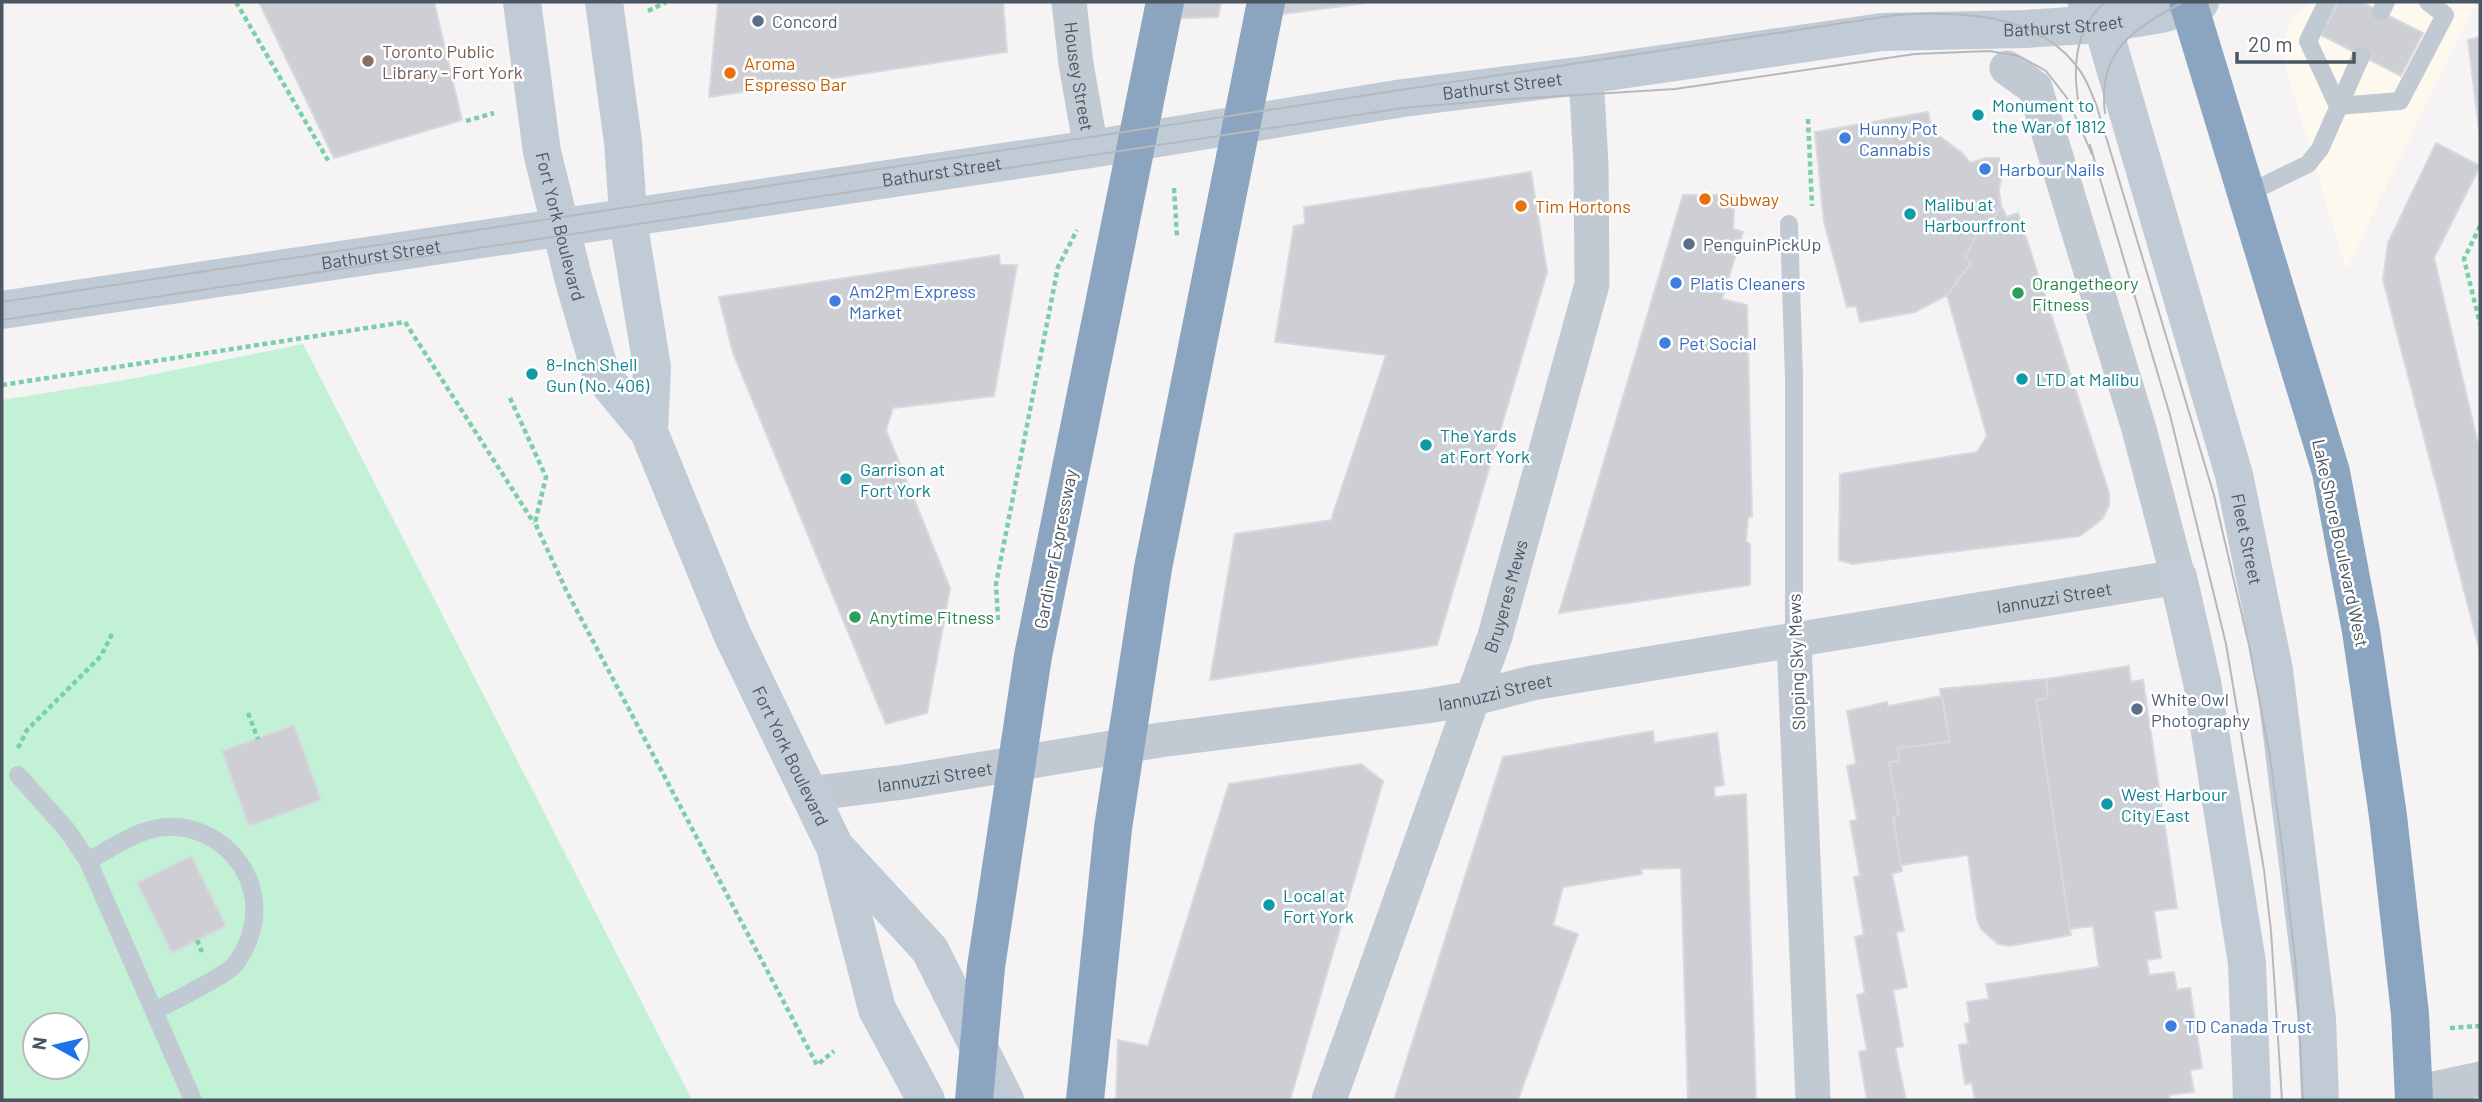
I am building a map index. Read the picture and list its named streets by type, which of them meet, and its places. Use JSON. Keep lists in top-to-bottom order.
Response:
{
  "streets": {
    "highway": ["Lake Shore Boulevard West", "Gardiner Expressway"],
    "street": [
      "Bathurst Street",
      "Housey Street",
      "Fort York Boulevard",
      "Fleet Street",
      "Bruyeres Mews",
      "Iannuzzi Street",
      "Sloping Sky Mews"
    ]
  },
  "crossings": [
    ["Bathurst Street", "Housey Street"],
    ["Bathurst Street", "Fort York Boulevard"],
    ["Bathurst Street", "Fleet Street"],
    ["Bathurst Street", "Lake Shore Boulevard West"],
    ["Bathurst Street", "Bruyeres Mews"],
    ["Fort York Boulevard", "Iannuzzi Street"],
    ["Bruyeres Mews", "Iannuzzi Street"],
    ["Iannuzzi Street", "Sloping Sky Mews"]
  ],
  "places": [
    "Concord",
    "Toronto Public Library - Fort York",
    "Aroma Espresso Bar",
    "Monument to the War of 1812",
    "Hunny Pot Cannabis",
    "Harbour Nails",
    "Subway",
    "Tim Hortons",
    "Malibu at Harbourfront",
    "PenguinPickUp",
    "Platis Cleaners",
    "Orangetheory Fitness",
    "Am2Pm Express Market",
    "Pet Social",
    "8-Inch Shell Gun (No. 406)",
    "LTD at Malibu",
    "The Yards at Fort York",
    "Garrison at Fort York",
    "Anytime Fitness",
    "White Owl Photography",
    "West Harbour City East",
    "Local at Fort York",
    "TD Canada Trust"
  ],
  "scale_bar": "20 m",
  "north": "left"
}
